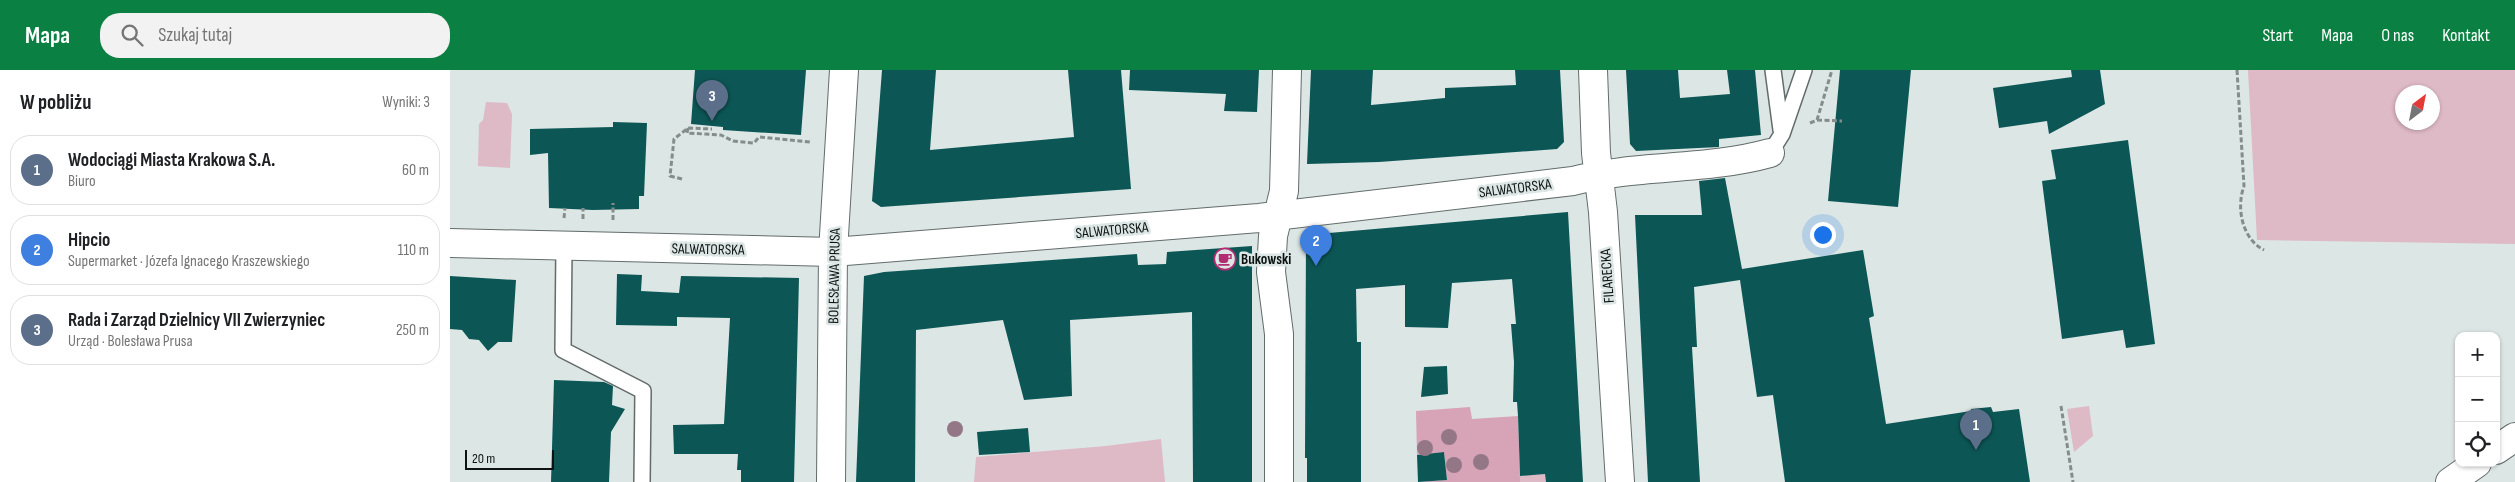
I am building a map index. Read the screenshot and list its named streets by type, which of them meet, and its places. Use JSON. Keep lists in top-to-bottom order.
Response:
{
  "streets": {
    "street": ["SALWATORSKA", "BOLESŁAWA PRUSA", "FILARECKA"]
  },
  "crossings": [
    ["SALWATORSKA", "BOLESŁAWA PRUSA"],
    ["SALWATORSKA", "FILARECKA"]
  ],
  "places": {
    "cafe": ["Bukowski"]
  },
  "scale_bar": "20 m",
  "north": "top right",
  "page": {
    "header": "Mapa",
    "search": "Szukaj tutaj",
    "nav": [
      "Start",
      "Mapa",
      "O nas",
      "Kontakt"
    ],
    "heading": ["W pobliżu", "Wyniki: 3"],
    "pins": ["3", "2", "1"],
    "list": [
      {
        "mark": "1",
        "name": "Wodociągi Miasta Krakowa S.A.",
        "note": "Biuro",
        "value": "60 m"
      },
      {
        "mark": "2",
        "name": "Hipcio",
        "note": "Supermarket · Józefa Ignacego Kraszewskiego",
        "value": "110 m"
      },
      {
        "mark": "3",
        "name": "Rada i Zarząd Dzielnicy VII Zwierzyniec",
        "note": "Urząd · Bolesława Prusa",
        "value": "250 m"
      }
    ],
    "map_buttons": ["+", "−"],
    "scale": "20 m"
  }
}
